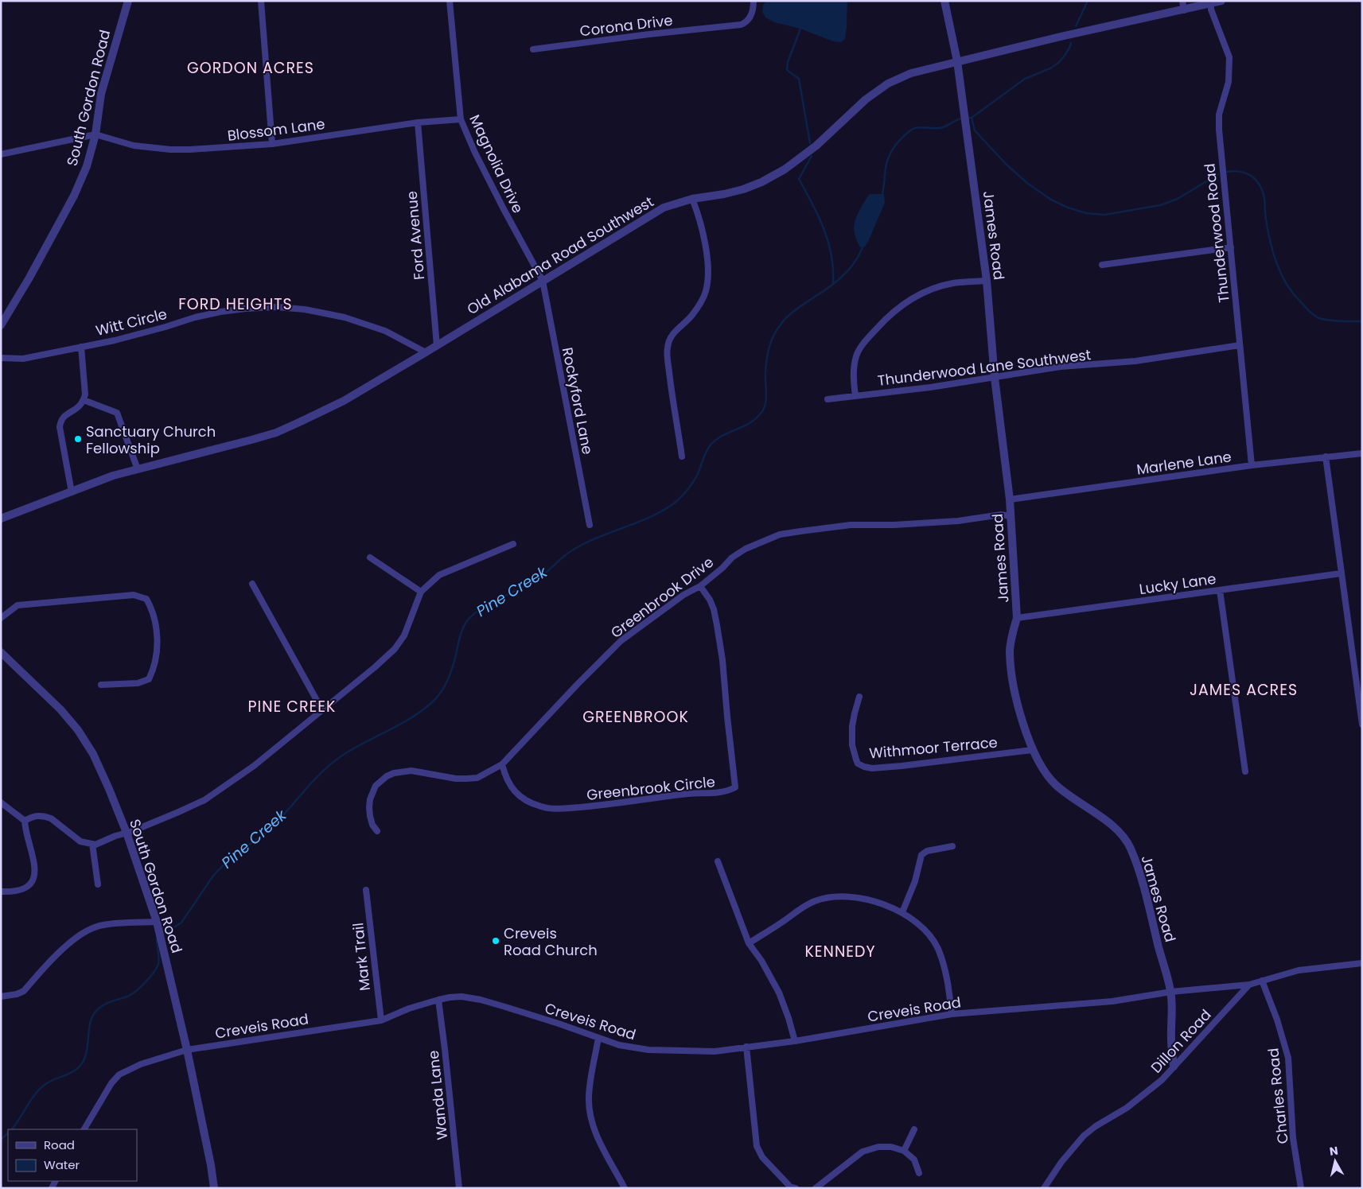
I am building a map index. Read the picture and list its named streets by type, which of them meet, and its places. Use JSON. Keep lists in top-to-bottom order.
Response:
{
  "streets": {
    "street": [
      "Corona Drive",
      "South Gordon Road",
      "Blossom Lane",
      "Magnolia Drive",
      "Thunderwood Road",
      "Ford Avenue",
      "James Road",
      "Old Alabama Road Southwest",
      "Witt Circle",
      "Thunderwood Lane Southwest",
      "Rockyford Lane",
      "Marlene Lane",
      "Lucky Lane",
      "Greenbrook Drive",
      "Withmoor Terrace",
      "Greenbrook Circle",
      "Mark Trail",
      "Creveis Road",
      "Dillon Road",
      "Wanda Lane",
      "Charles Road"
    ]
  },
  "crossings": [
    ["South Gordon Road", "Blossom Lane"],
    ["South Gordon Road", "Creveis Road"],
    ["Blossom Lane", "Magnolia Drive"],
    ["Blossom Lane", "Ford Avenue"],
    ["Magnolia Drive", "Old Alabama Road Southwest"],
    ["Magnolia Drive", "Rockyford Lane"],
    ["Thunderwood Road", "Old Alabama Road Southwest"],
    ["Thunderwood Road", "Thunderwood Lane Southwest"],
    ["Thunderwood Road", "Marlene Lane"],
    ["Ford Avenue", "Old Alabama Road Southwest"],
    ["James Road", "Old Alabama Road Southwest"],
    ["James Road", "Thunderwood Lane Southwest"],
    ["James Road", "Marlene Lane"],
    ["James Road", "Lucky Lane"],
    ["James Road", "Greenbrook Drive"],
    ["James Road", "Withmoor Terrace"],
    ["James Road", "Creveis Road"],
    ["James Road", "Dillon Road"],
    ["Old Alabama Road Southwest", "Witt Circle"],
    ["Old Alabama Road Southwest", "Rockyford Lane"],
    ["Greenbrook Drive", "Greenbrook Circle"],
    ["Mark Trail", "Creveis Road"],
    ["Creveis Road", "Dillon Road"],
    ["Creveis Road", "Wanda Lane"],
    ["Dillon Road", "Charles Road"]
  ],
  "districts": [
    "GORDON ACRES",
    "FORD HEIGHTS",
    "JAMES ACRES",
    "PINE CREEK",
    "GREENBROOK",
    "KENNEDY"
  ],
  "water": ["Pine Creek"],
  "places": ["Sanctuary Church Fellowship", "Creveis Road Church"],
  "legend": ["Road", "Water"],
  "north": "top"
}
